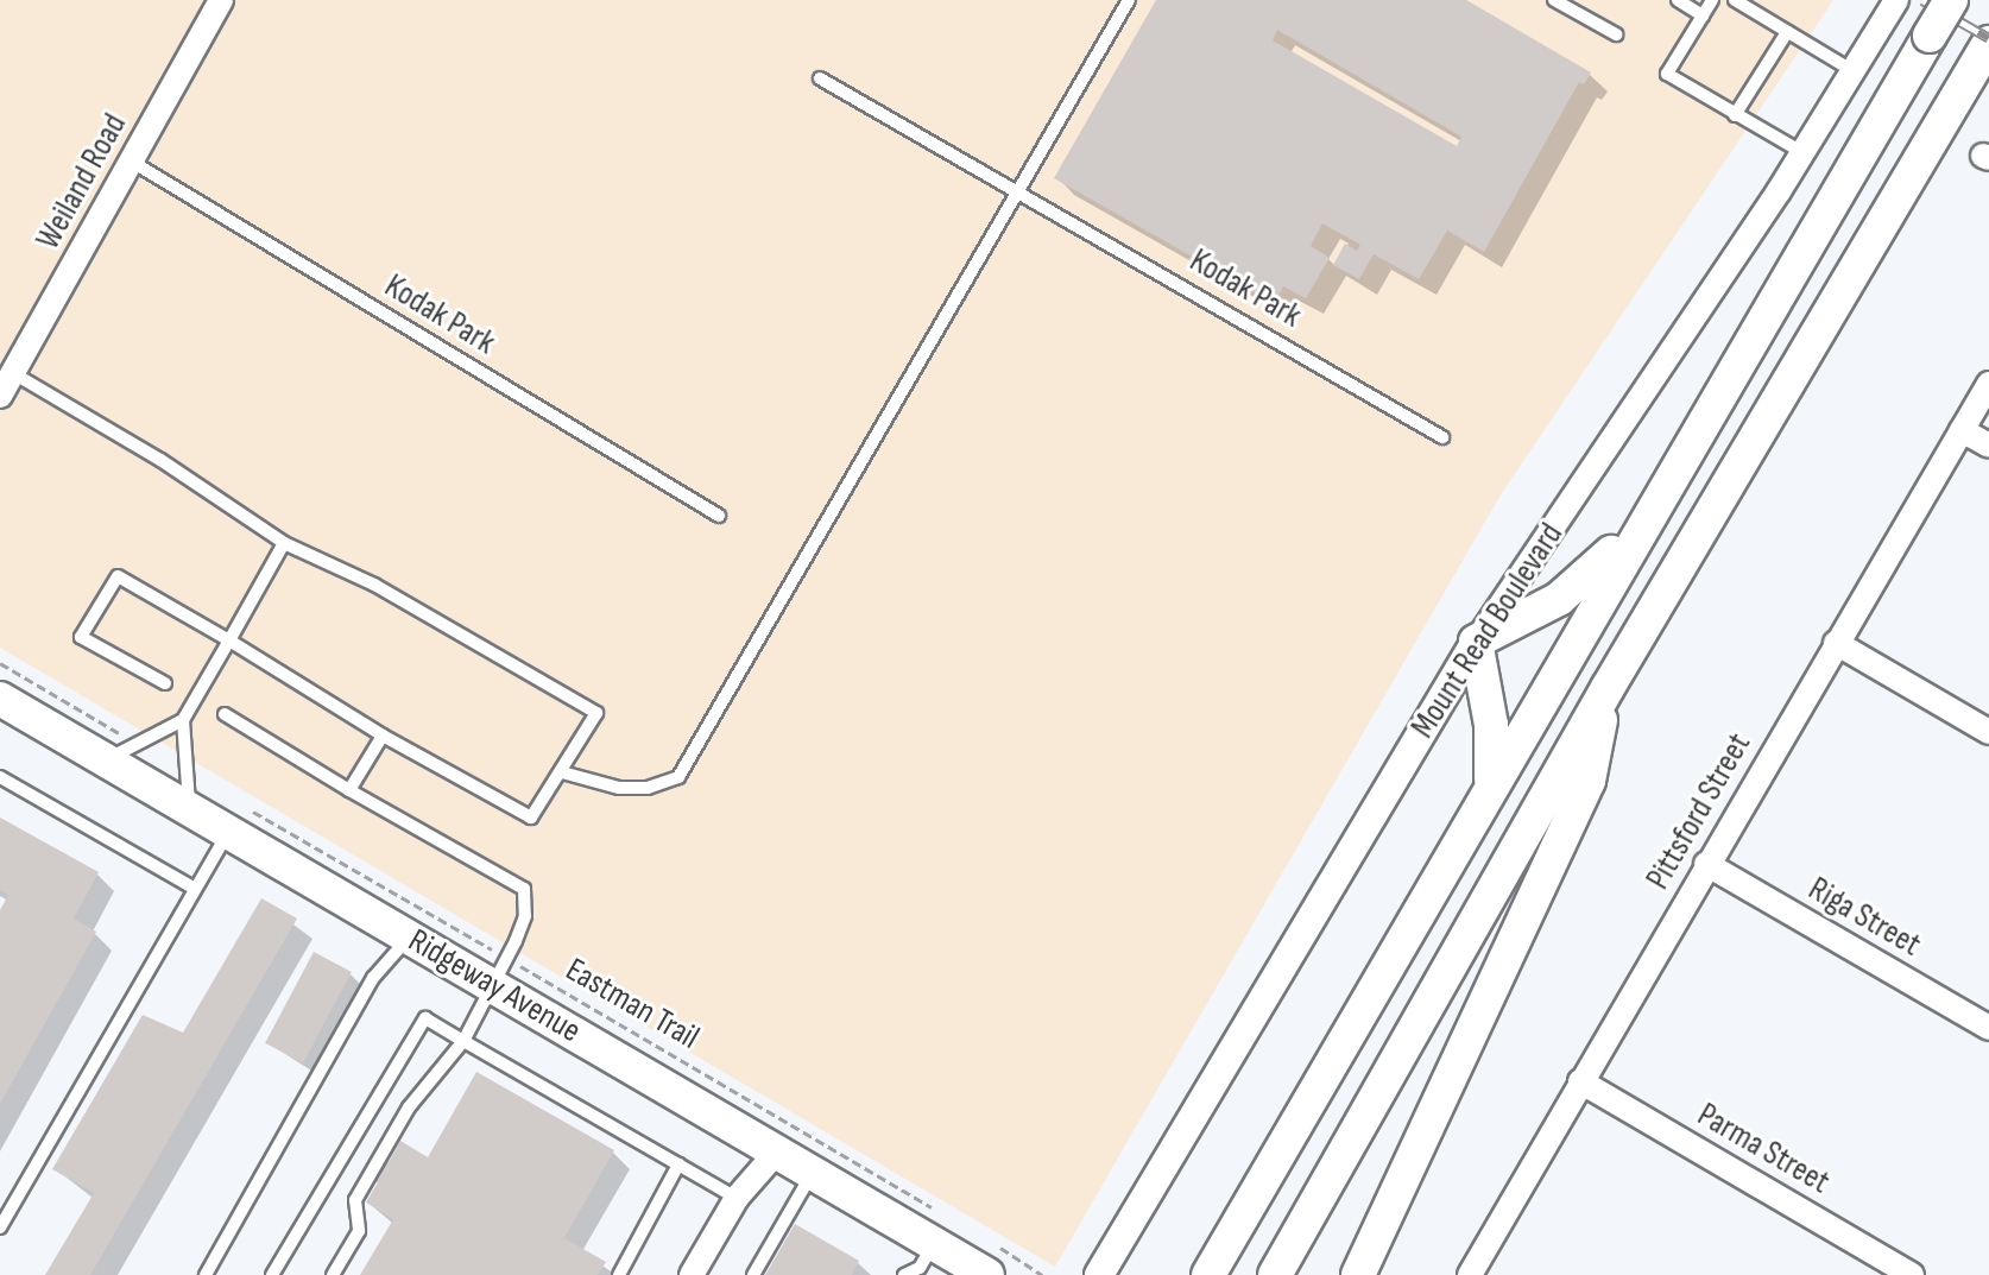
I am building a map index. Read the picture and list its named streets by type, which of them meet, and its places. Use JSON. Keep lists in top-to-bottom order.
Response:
{
  "streets": {
    "main road": ["Ridgeway Avenue"],
    "street": [
      "Weiland Road",
      "Mount Read Boulevard",
      "Pittsford Street",
      "Riga Street",
      "Parma Street"
    ],
    "lane": ["Kodak Park"],
    "path": ["Eastman Trail"]
  },
  "crossings": [
    ["Weiland Road", "Kodak Park"],
    ["Pittsford Street", "Riga Street"],
    ["Pittsford Street", "Parma Street"],
    ["Ridgeway Avenue", "Eastman Trail"]
  ]
}
